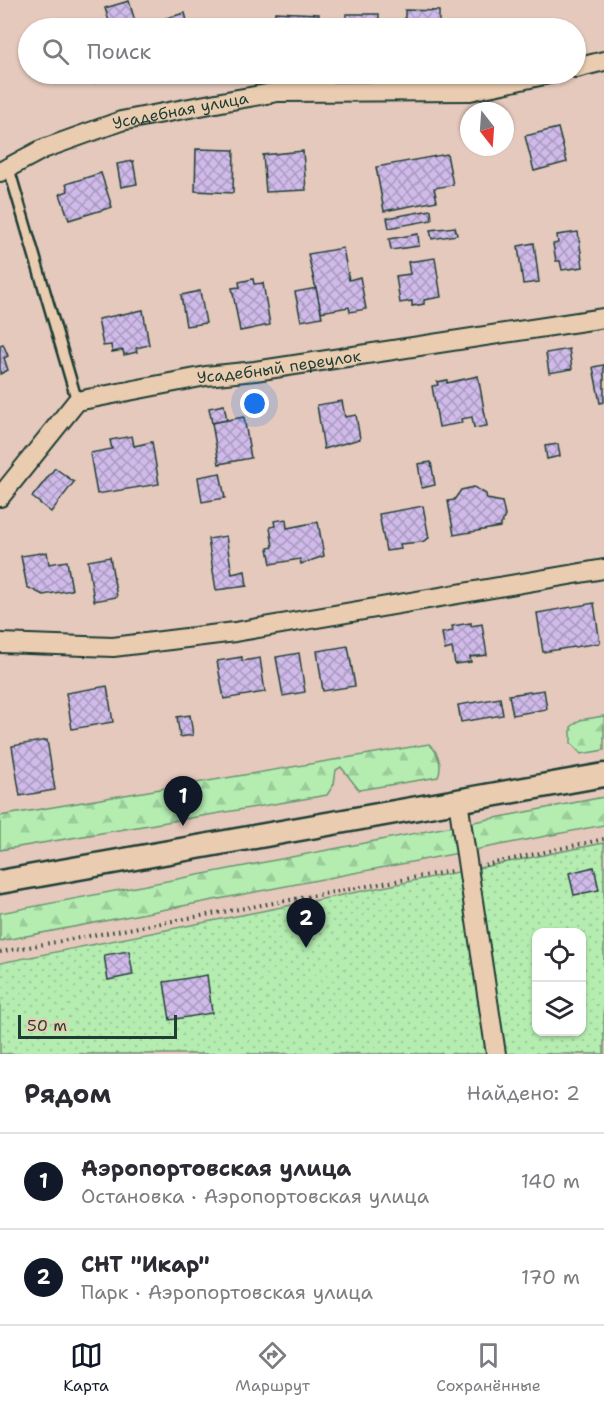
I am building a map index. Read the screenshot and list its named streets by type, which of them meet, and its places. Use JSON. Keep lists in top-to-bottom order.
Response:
{
  "streets": {
    "street": ["Усадебная улица", "Усадебный переулок"]
  },
  "scale_bar": "50 m",
  "north": "bottom",
  "page": {
    "search": "Поиск",
    "pins": ["1", "2"],
    "scale": "50 m",
    "heading": ["Рядом", "Найдено: 2"],
    "list": [
      {
        "mark": "1",
        "name": "Аэропортовская улица",
        "note": "Остановка · Аэропортовская улица",
        "value": "140 m"
      },
      {
        "mark": "2",
        "name": "СНТ \"Икар\"",
        "note": "Парк · Аэропортовская улица",
        "value": "170 m"
      }
    ],
    "nav": ["Карта", "Маршрут", "Сохранённые"]
  }
}
